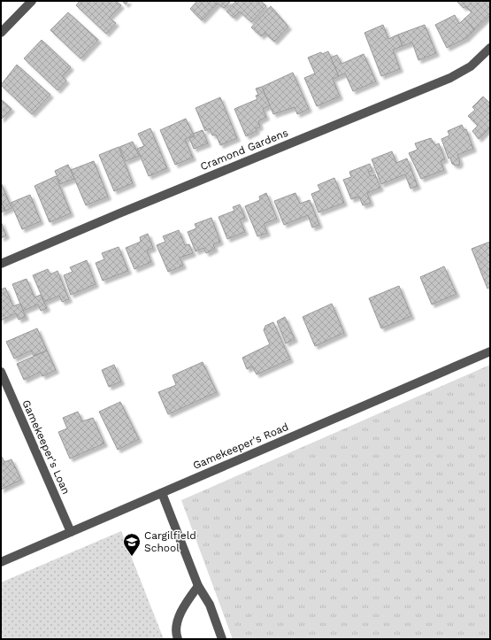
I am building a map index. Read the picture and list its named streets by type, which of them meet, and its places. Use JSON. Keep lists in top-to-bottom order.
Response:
{
  "streets": {
    "street": ["Cramond Gardens", "Gamekeeper's Road", "Gamekeeper's Loan"]
  },
  "crossings": [
    ["Gamekeeper's Road", "Gamekeeper's Loan"]
  ],
  "places": {
    "school or university": ["Cargilfield School"]
  }
}
